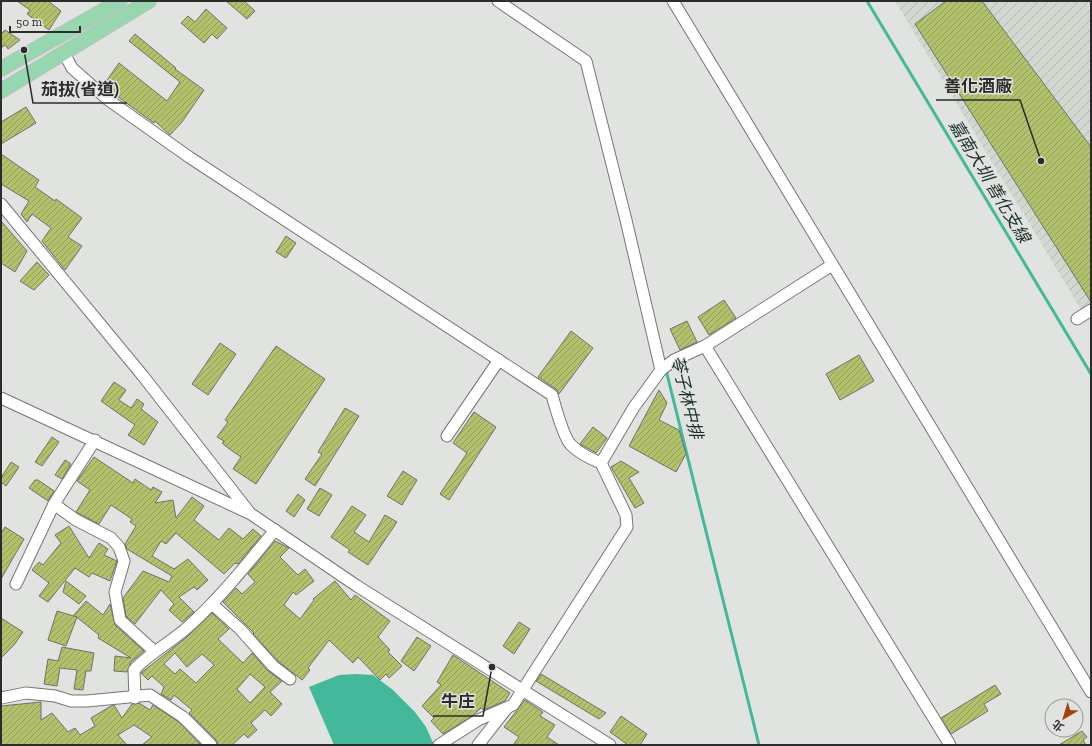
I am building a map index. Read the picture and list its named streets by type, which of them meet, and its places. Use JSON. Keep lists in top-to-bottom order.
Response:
{
  "water": ["嘉南大圳 善化支線", "苓子林中排"],
  "places": ["茄拔(省道)", "善化酒廠", "牛庄"],
  "scale_bar": "50 m",
  "north": "bottom left"
}
